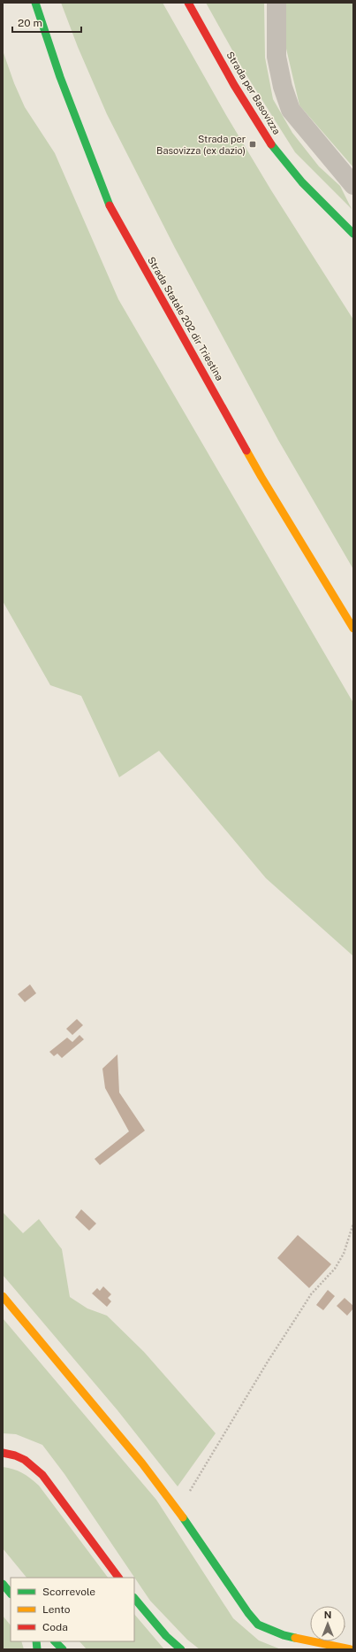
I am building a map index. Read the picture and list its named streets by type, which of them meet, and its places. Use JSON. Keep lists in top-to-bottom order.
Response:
{
  "streets": {
    "main road": ["Strada per Basovizza", "Strada Statale 202 dir Triestina"]
  },
  "places": {
    "transit": ["Strada per Basovizza (ex dazio)"]
  },
  "legend": ["Scorrevole", "Lento", "Coda"],
  "scale_bar": "20 m",
  "north": "top"
}
